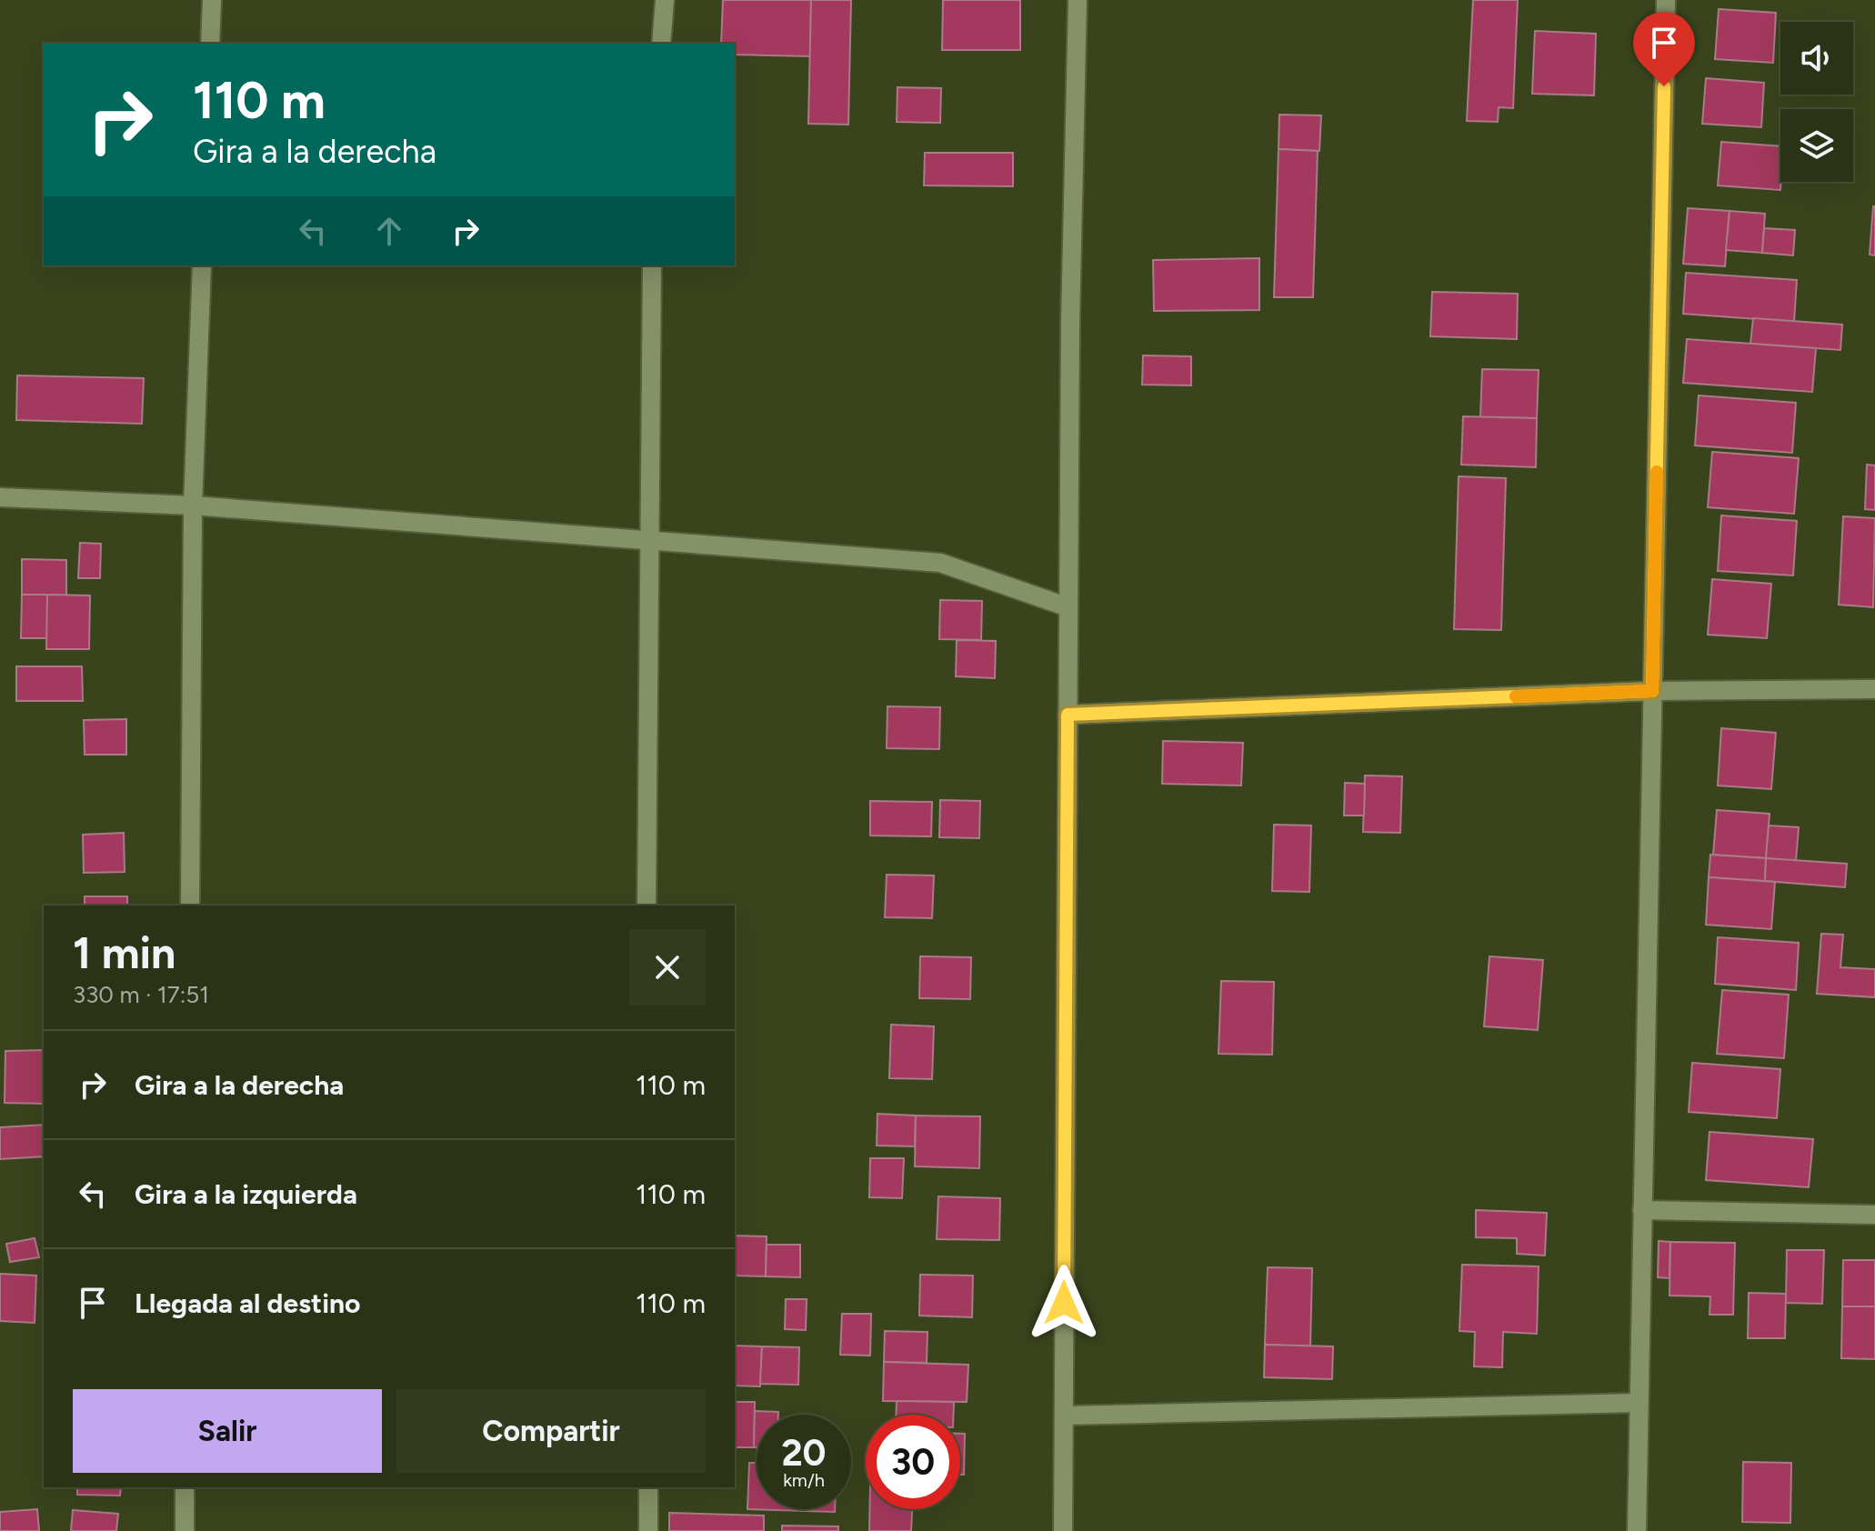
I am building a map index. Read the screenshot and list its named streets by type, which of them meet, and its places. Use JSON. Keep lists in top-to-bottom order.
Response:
{
  "page": {
    "turn": ["110 m", "Gira a la derecha"],
    "heading": ["1 min", "330 m · 17:51"],
    "list": [
      {
        "name": "Gira a la derecha",
        "value": "110 m"
      },
      {
        "name": "Gira a la izquierda",
        "value": "110 m"
      },
      {
        "name": "Llegada al destino",
        "value": "110 m"
      }
    ],
    "buttons": ["Salir", "Compartir"],
    "speed": "20 km/h",
    "limit": "30"
  }
}
